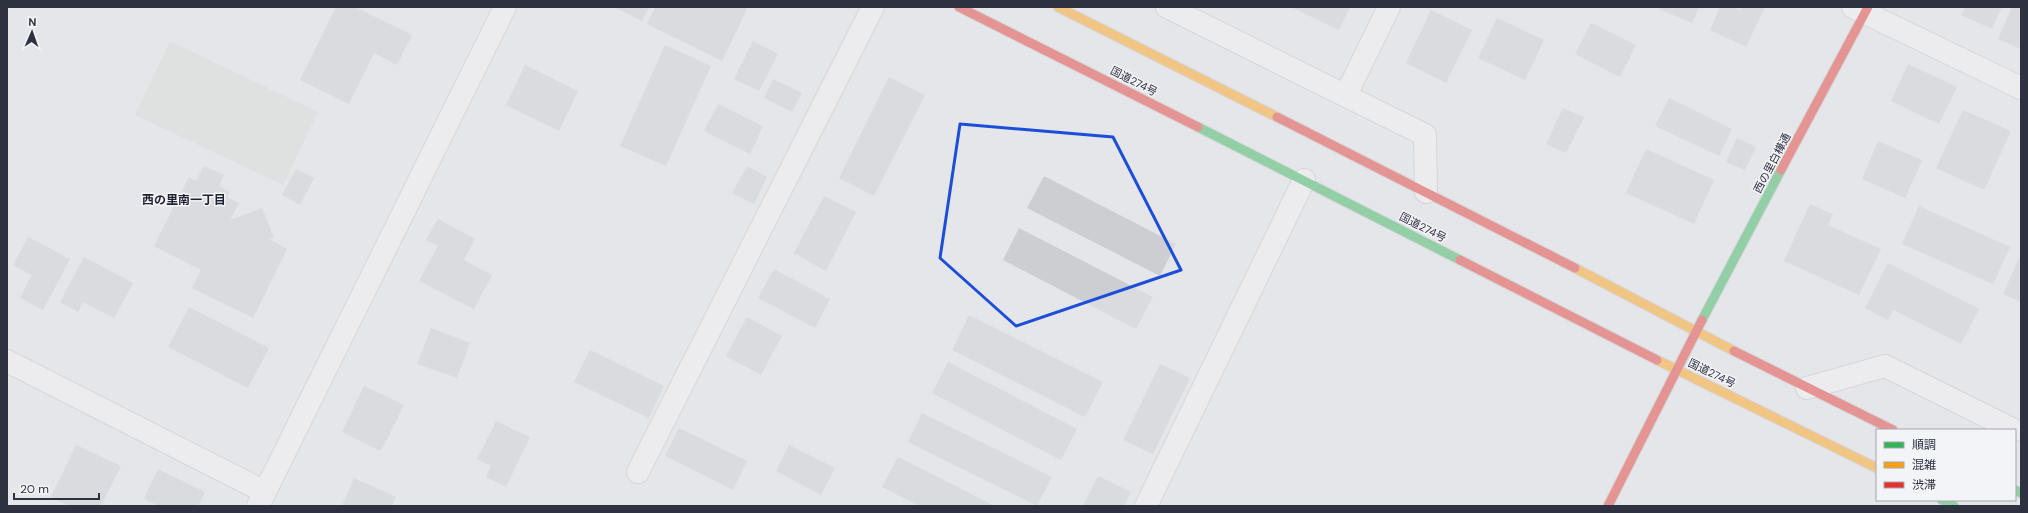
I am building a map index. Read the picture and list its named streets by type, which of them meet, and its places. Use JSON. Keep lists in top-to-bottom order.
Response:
{
  "streets": {
    "main road": ["国道274号", "西の里白樺通"]
  },
  "crossings": [
    ["国道274号", "西の里白樺通"]
  ],
  "districts": ["西の里南一丁目"],
  "legend": ["順調", "混雑", "渋滞"],
  "scale_bar": "20 m",
  "north": "top"
}
